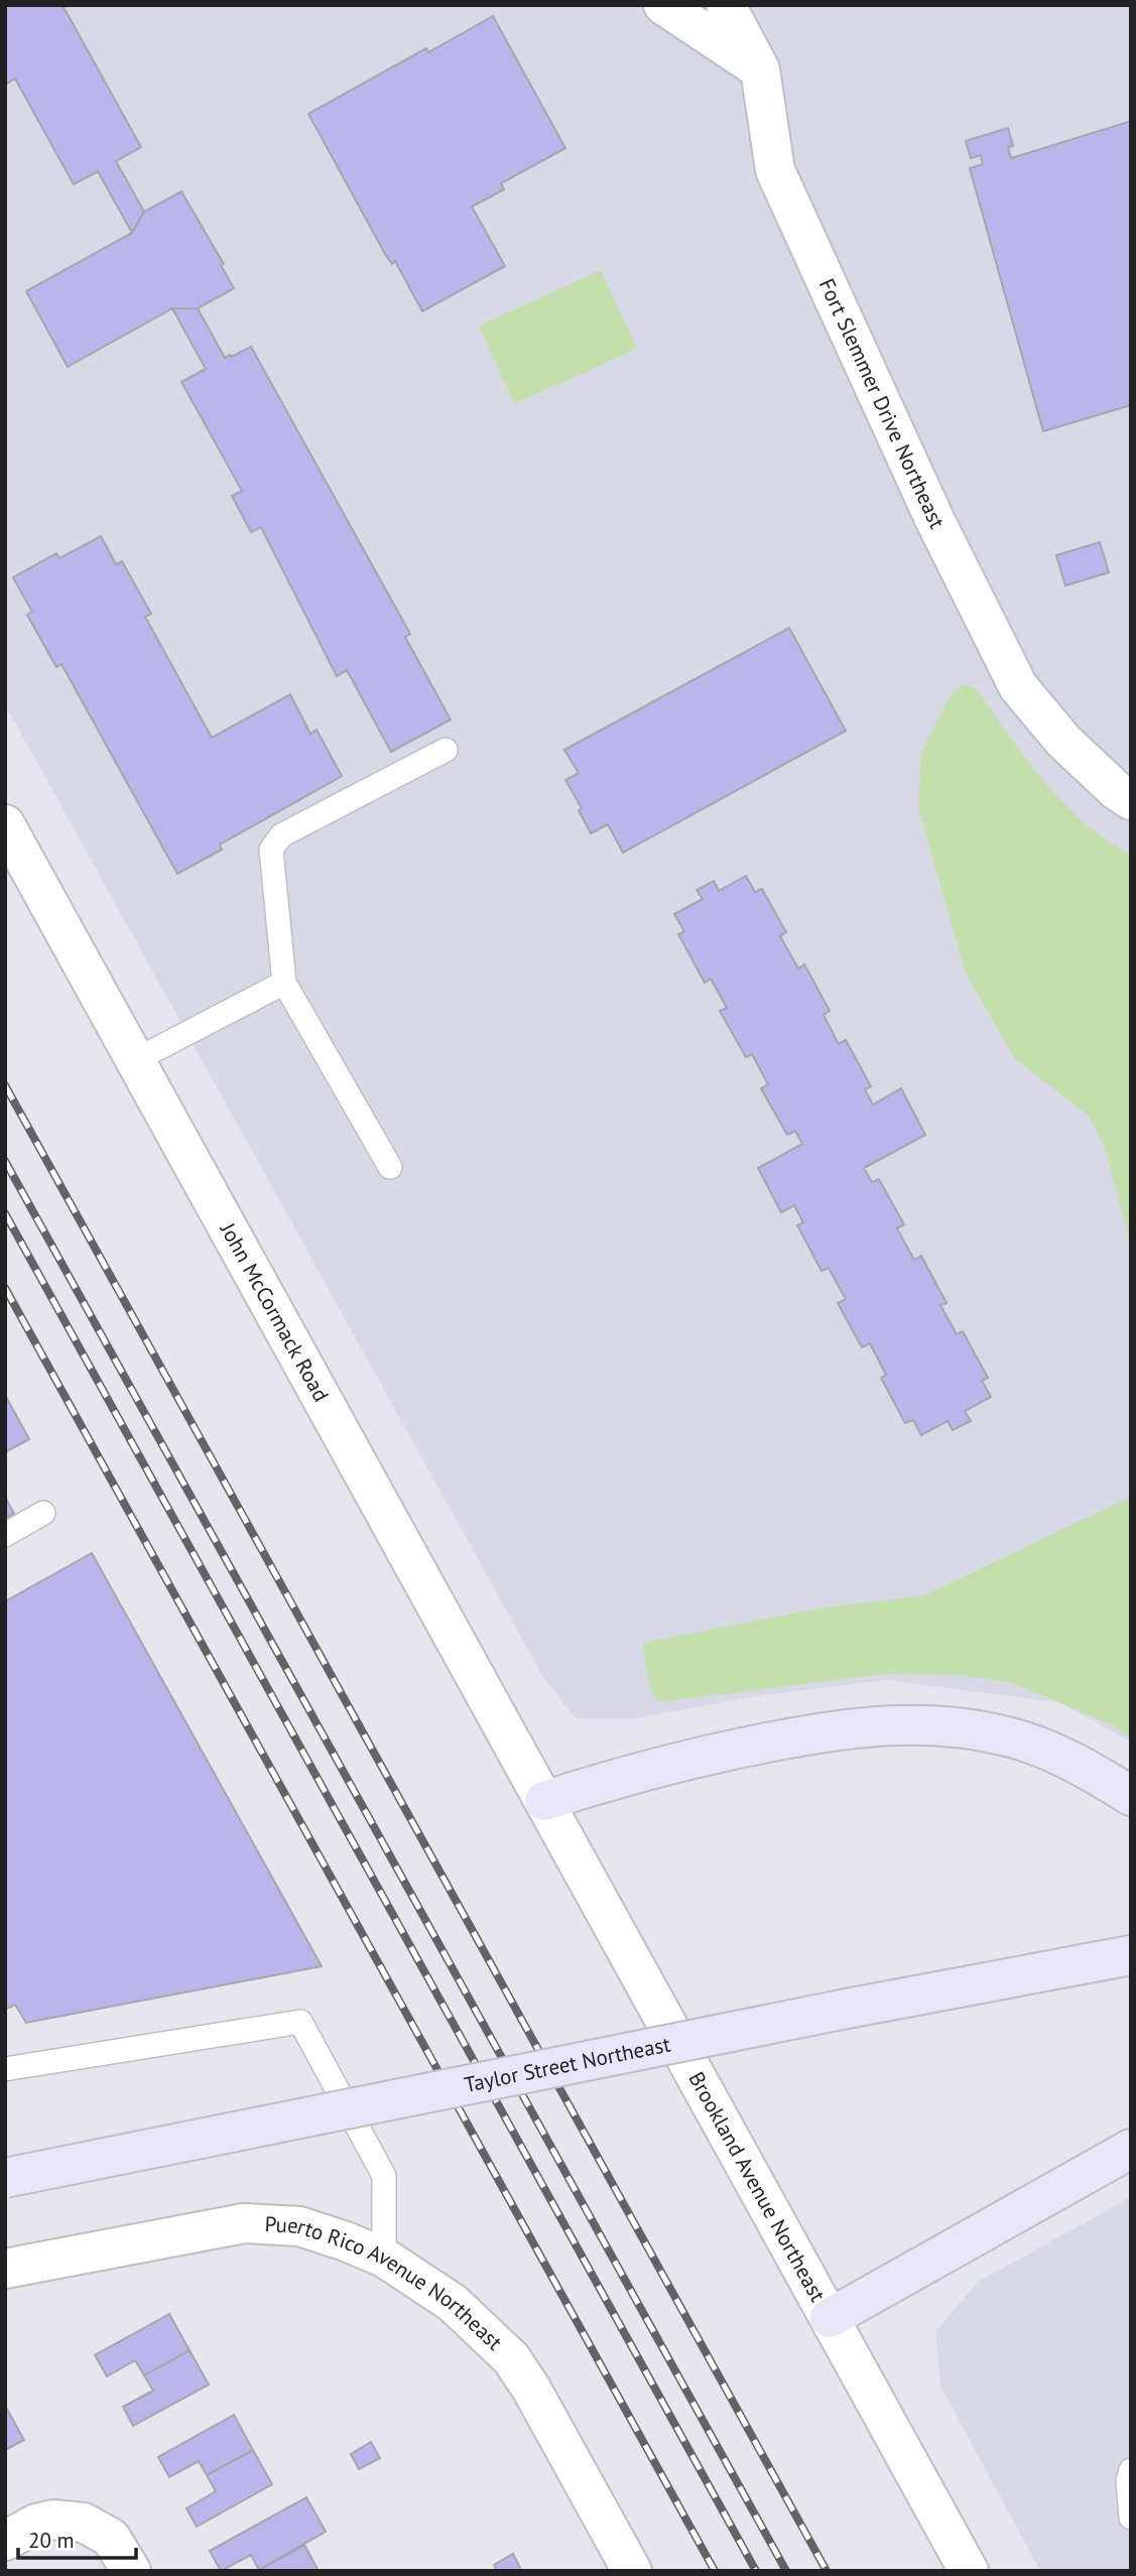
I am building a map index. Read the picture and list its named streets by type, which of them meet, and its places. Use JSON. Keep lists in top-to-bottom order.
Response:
{
  "streets": {
    "main road": ["Taylor Street Northeast"],
    "street": [
      "Fort Slemmer Drive Northeast",
      "John McCormack Road",
      "Brookland Avenue Northeast",
      "Puerto Rico Avenue Northeast"
    ]
  },
  "crossings": [
    ["John McCormack Road", "Brookland Avenue Northeast"]
  ],
  "scale_bar": "20 m"
}
